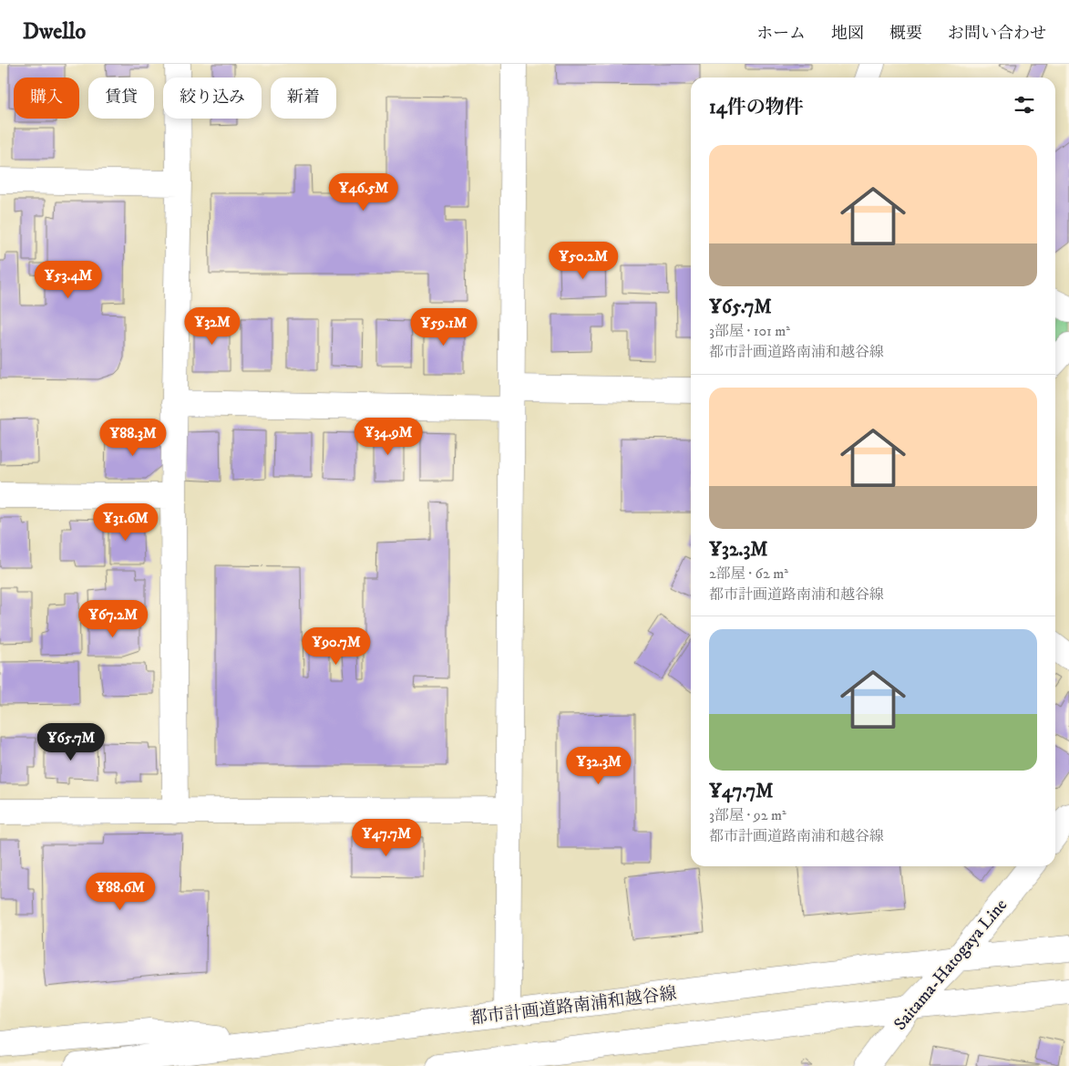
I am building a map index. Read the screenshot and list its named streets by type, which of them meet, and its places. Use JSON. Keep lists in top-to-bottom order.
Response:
{
  "streets": {
    "street": ["Saitama-Hatogaya Line", "都市計画道路南浦和越谷線"]
  },
  "crossings": [
    ["Saitama-Hatogaya Line", "都市計画道路南浦和越谷線"]
  ],
  "page": {
    "header": "Dwello",
    "nav": [
      "ホーム",
      "地図",
      "概要",
      "お問い合わせ"
    ],
    "chip": [
      "購入",
      "賃貸",
      "絞り込み",
      "新着"
    ],
    "heading": "14件の物件",
    "list": [
      {
        "name": "¥65.7M",
        "note": "3部屋 · 101 m² · 都市計画道路南浦和越谷線"
      },
      {
        "name": "¥32.3M",
        "note": "2部屋 · 62 m² · 都市計画道路南浦和越谷線"
      },
      {
        "name": "¥47.7M",
        "note": "3部屋 · 92 m² · 都市計画道路南浦和越谷線"
      }
    ],
    "price": [
      "¥46.5M",
      "¥50.2M",
      "¥53.4M",
      "¥32M",
      "¥59.1M",
      "¥34.9M",
      "¥88.3M",
      "¥31.6M",
      "¥67.2M",
      "¥90.7M",
      "¥65.7M",
      "¥32.3M",
      "¥47.7M",
      "¥88.6M"
    ]
  }
}
